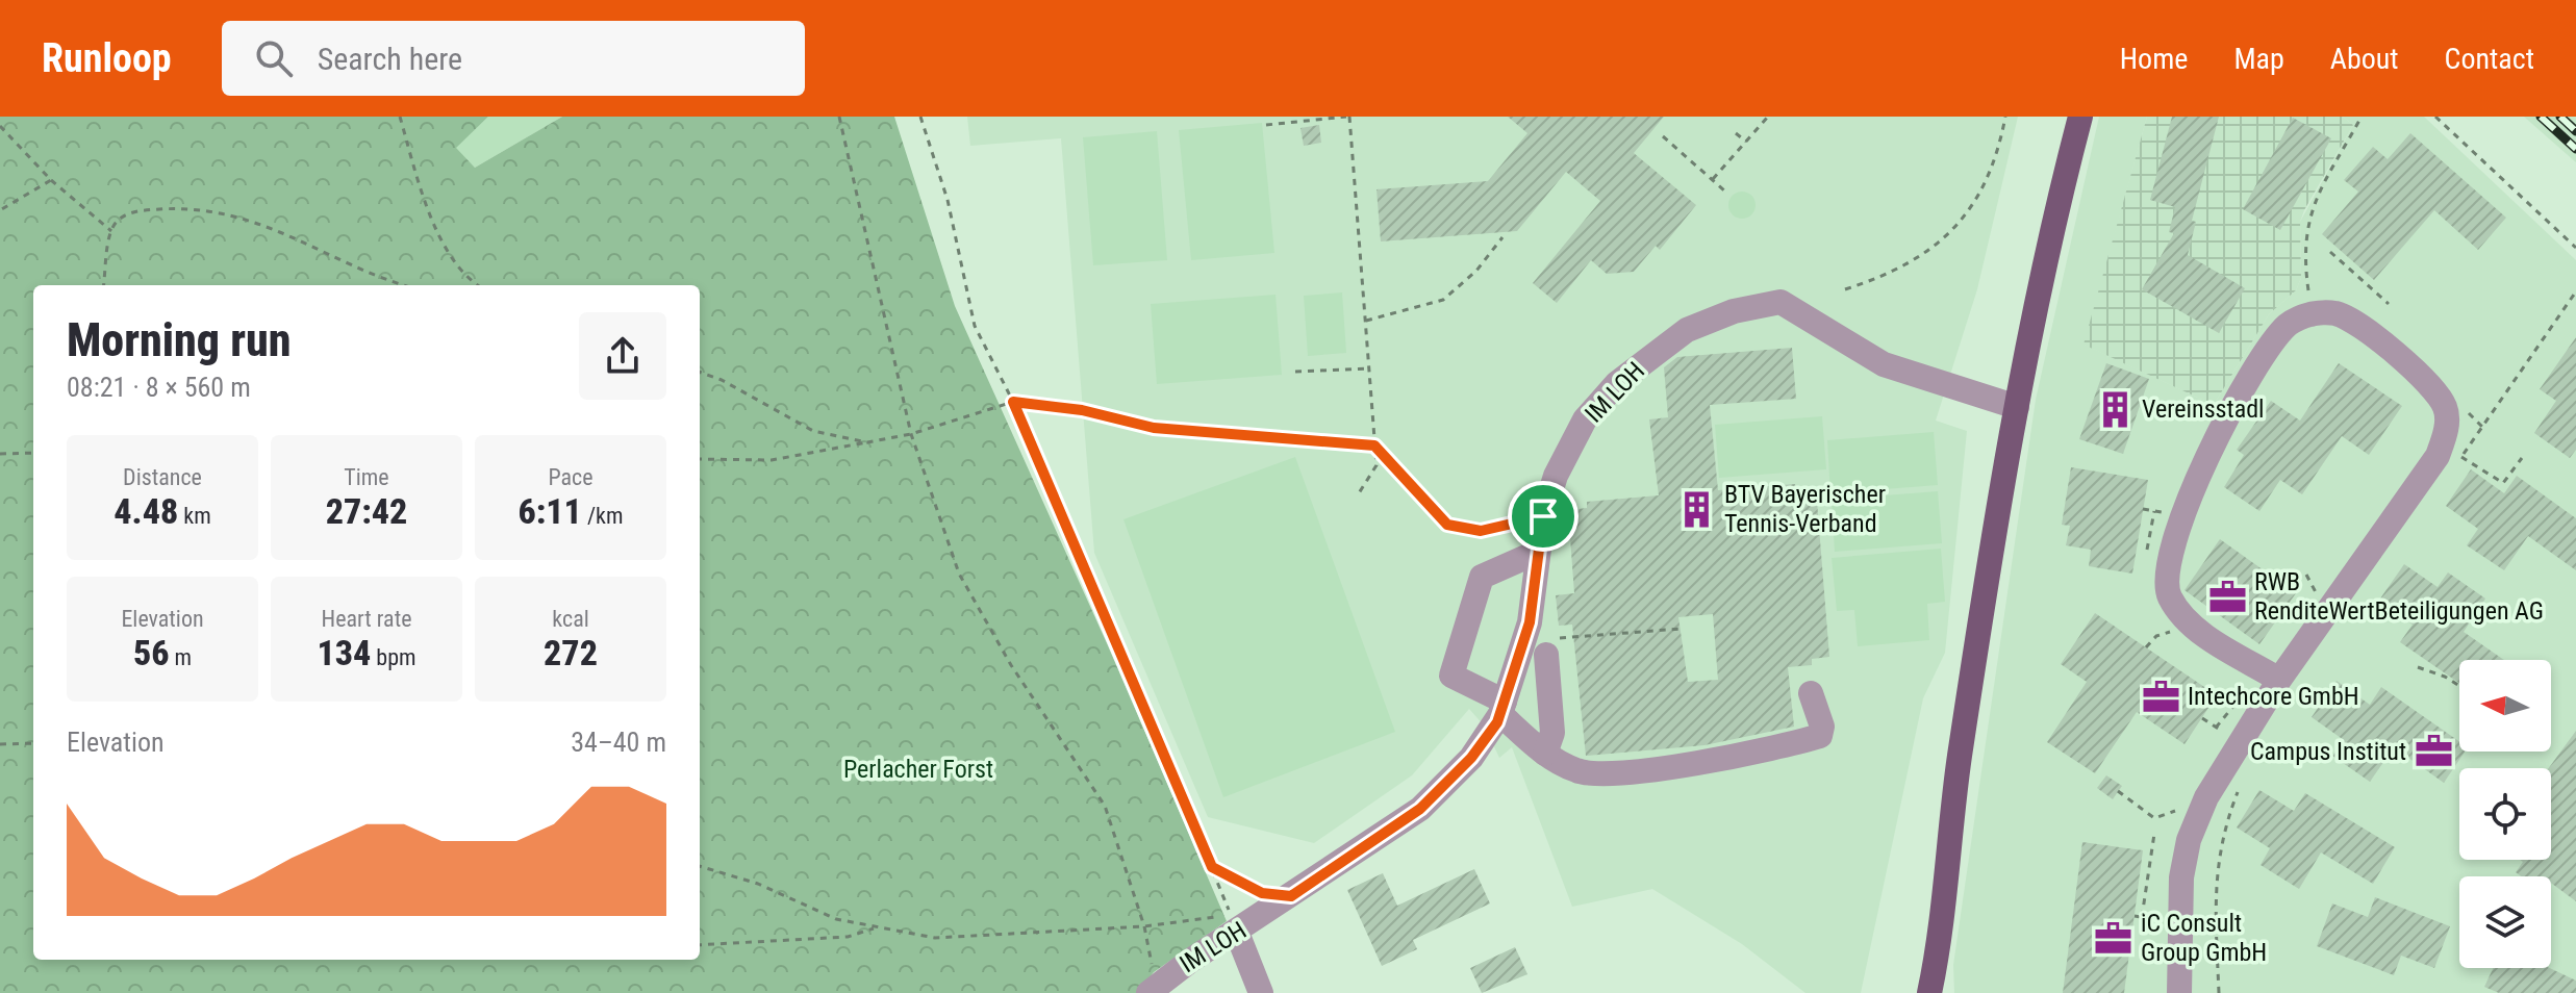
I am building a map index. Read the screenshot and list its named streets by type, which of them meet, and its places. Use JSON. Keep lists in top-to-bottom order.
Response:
{
  "streets": {
    "street": ["IM LOH"]
  },
  "parks": ["Perlacher Forst"],
  "places": {
    "building": ["Vereinsstadl", "BTV Bayerischer Tennis-Verband"],
    "office": [
      "RWB RenditeWertBeteiligungen AG",
      "Intechcore GmbH",
      "Campus Institut",
      "iC Consult Group GmbH"
    ]
  },
  "north": "left",
  "page": {
    "header": "Runloop",
    "search": "Search here",
    "nav": [
      "Home",
      "Map",
      "About",
      "Contact"
    ],
    "heading": ["Morning run", "08:21 · 8 × 560 m"],
    "stats": [
      ["Distance", "4.48 km"],
      ["Time", "27:42"],
      ["Pace", "6:11 /km"],
      ["Elevation", "56 m"],
      ["Heart rate", "134 bpm"],
      ["kcal", "272"]
    ],
    "chart": ["Elevation", "34–40 m"]
  }
}
